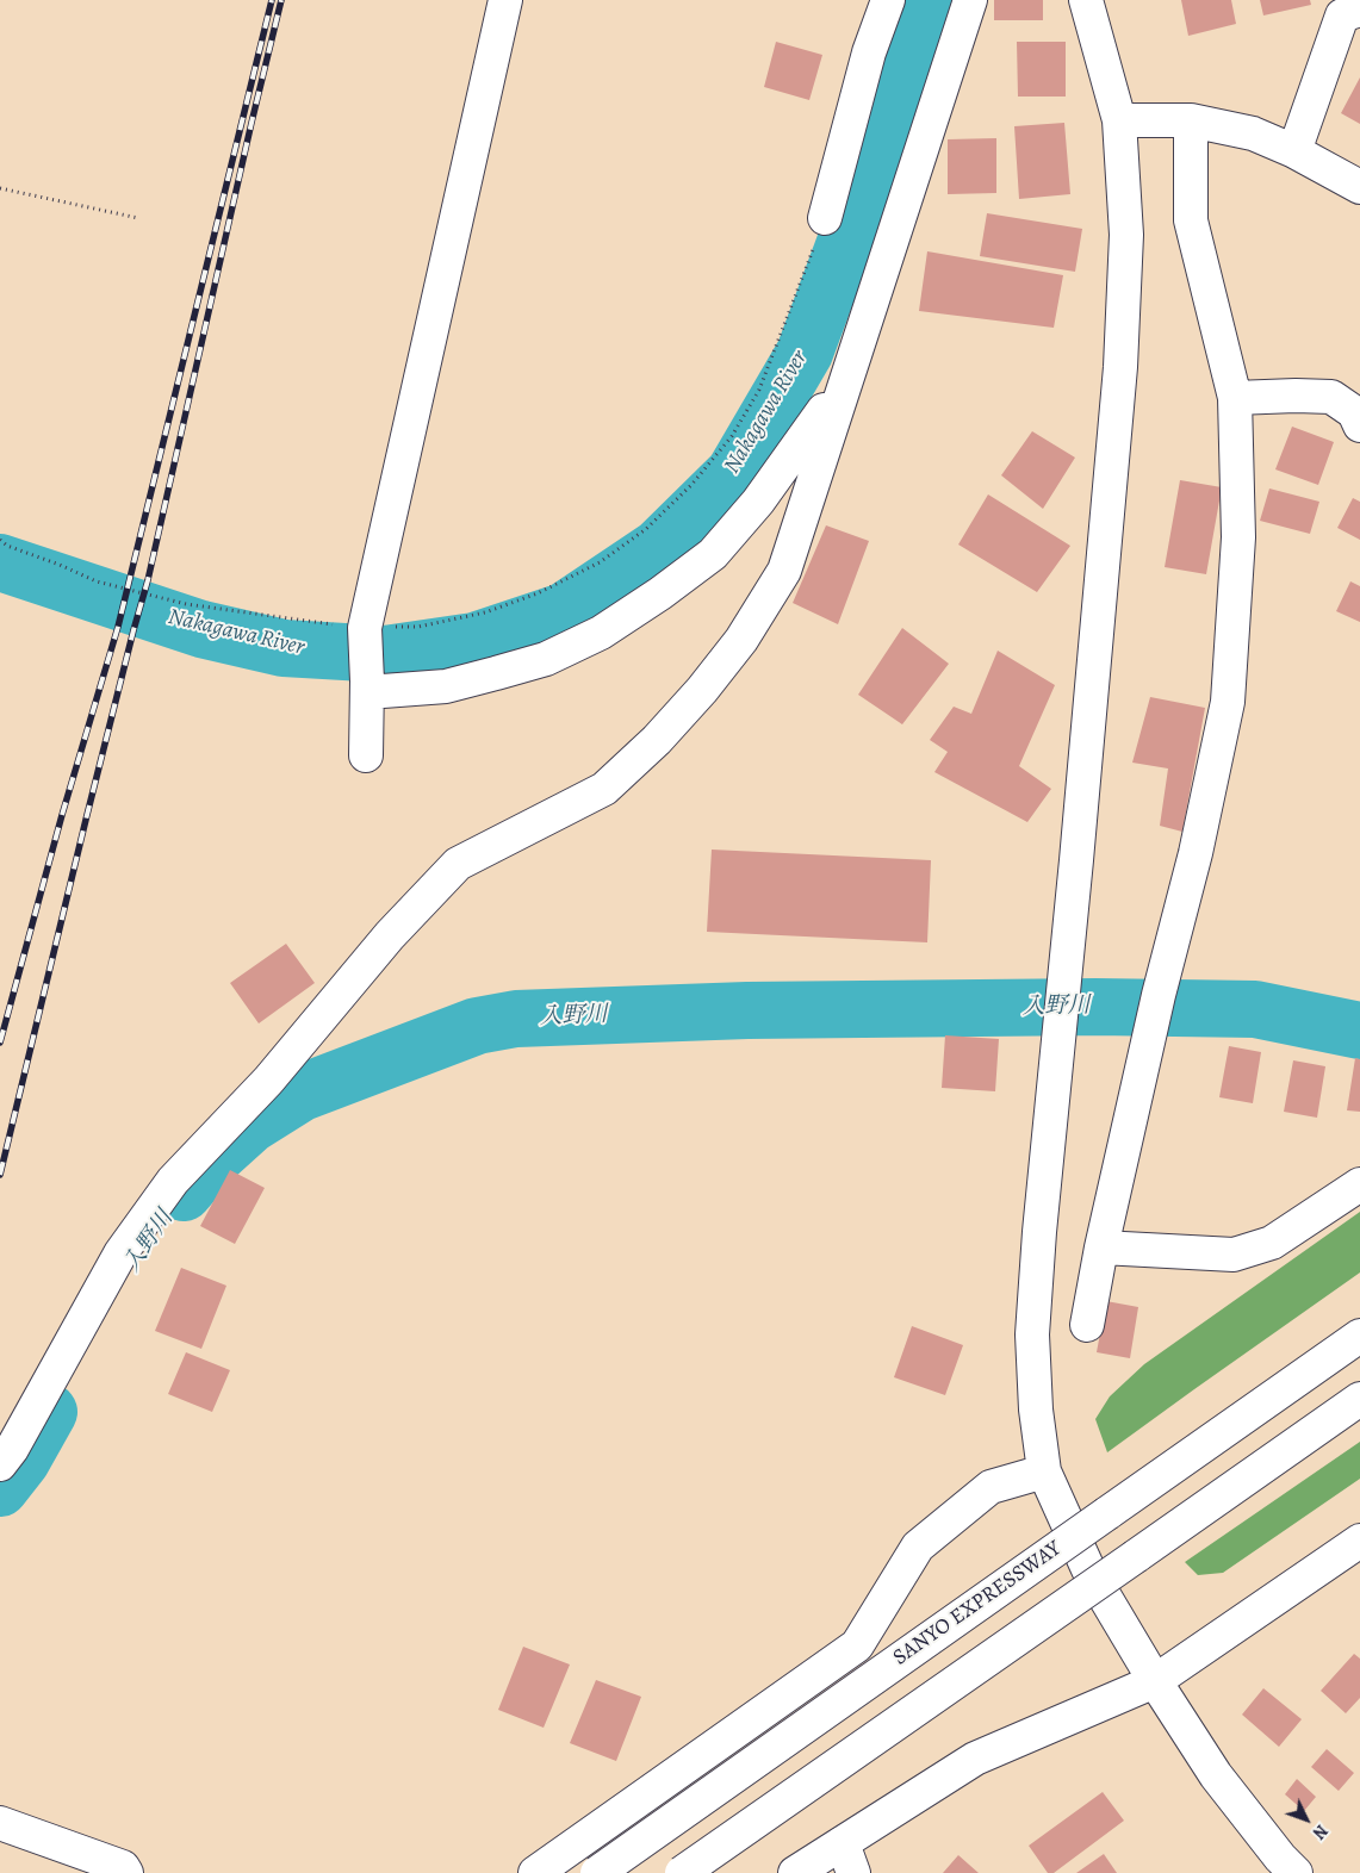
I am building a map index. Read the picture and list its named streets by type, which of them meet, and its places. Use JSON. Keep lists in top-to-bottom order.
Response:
{
  "streets": {
    "main road": ["SANYO EXPRESSWAY"]
  },
  "water": ["Nakagawa River", "入野川"],
  "north": "bottom right"
}
